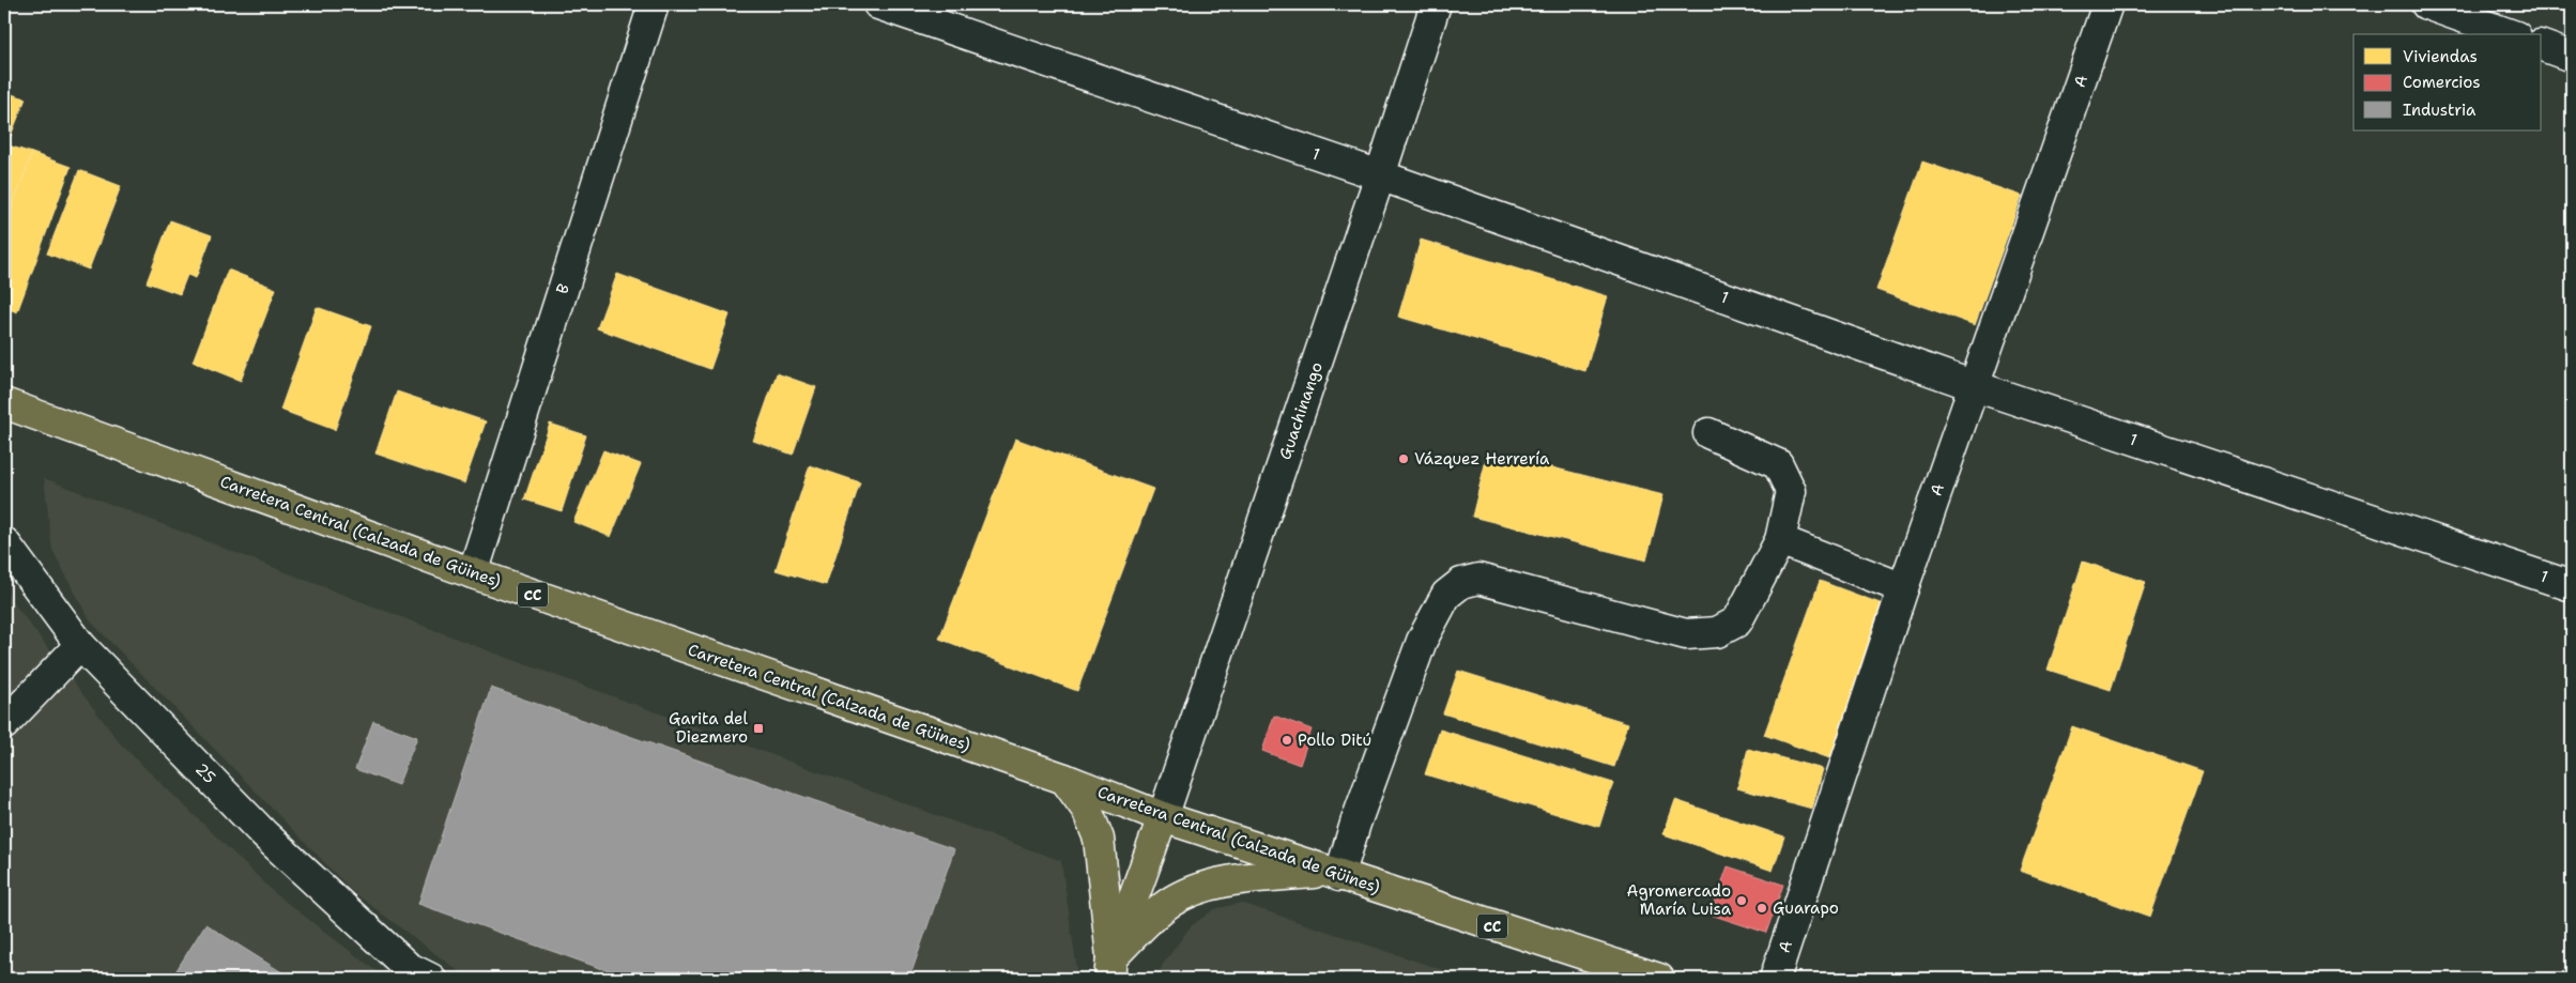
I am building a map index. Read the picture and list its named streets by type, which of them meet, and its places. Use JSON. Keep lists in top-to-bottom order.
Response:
{
  "streets": {
    "main road": ["Carretera Central (Calzada de Güines)", "CC"],
    "street": [
      "A",
      "1",
      "B",
      "Guachinango",
      "25"
    ]
  },
  "crossings": [
    ["A", "1"],
    ["1", "Guachinango"],
    ["B", "Carretera Central (Calzada de Güines)"],
    ["Guachinango", "Carretera Central (Calzada de Güines)"]
  ],
  "places": {
    "other": [
      "Vázquez Herrería",
      "Pollo Ditú",
      "Agromercado María Luisa",
      "Guarapo"
    ],
    "transit": ["Garita del Diezmero"]
  },
  "legend": ["Viviendas", "Comercios", "Industria"]
}
